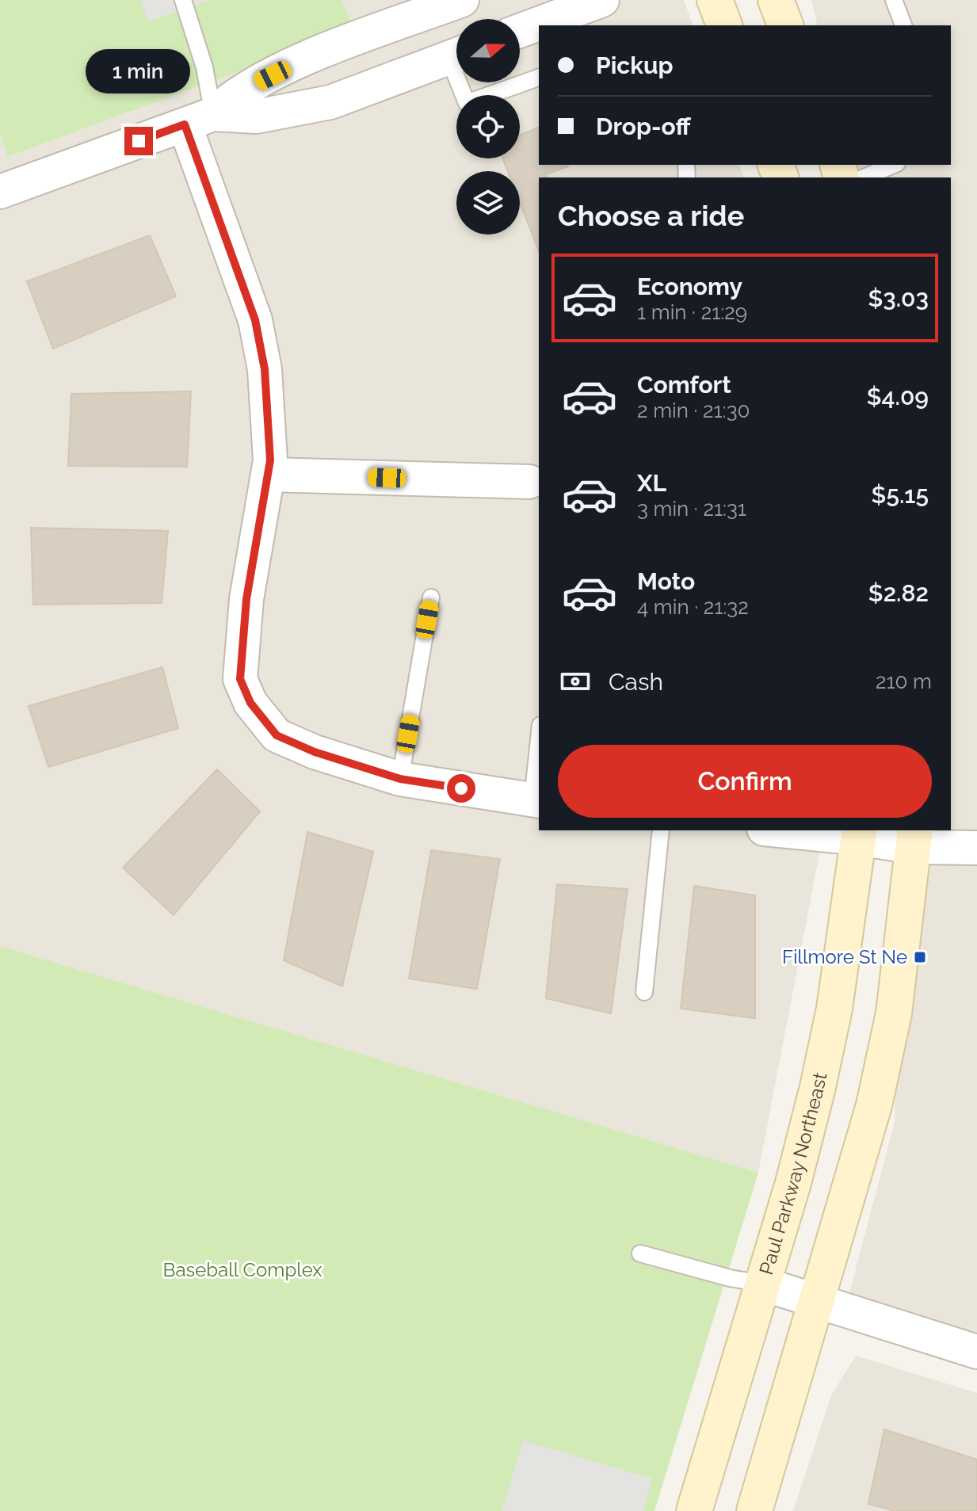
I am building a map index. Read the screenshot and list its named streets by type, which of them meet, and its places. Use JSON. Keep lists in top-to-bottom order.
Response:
{
  "streets": {
    "street": ["Paul Parkway Northeast"]
  },
  "parks": ["Baseball Complex"],
  "places": {
    "transit": ["Fillmore St Ne"]
  },
  "north": "right",
  "page": {
    "banner": ["Pickup", "Drop-off"],
    "bubble": "1 min",
    "heading": "Choose a ride",
    "list": [
      {
        "name": "Economy",
        "note": "1 min · 21:29",
        "value": "$3.03"
      },
      {
        "name": "Comfort",
        "note": "2 min · 21:30",
        "value": "$4.09"
      },
      {
        "name": "XL",
        "note": "3 min · 21:31",
        "value": "$5.15"
      },
      {
        "name": "Moto",
        "note": "4 min · 21:32",
        "value": "$2.82"
      }
    ],
    "pay": ["Cash", "210 m"],
    "buttons": "Confirm"
  }
}
